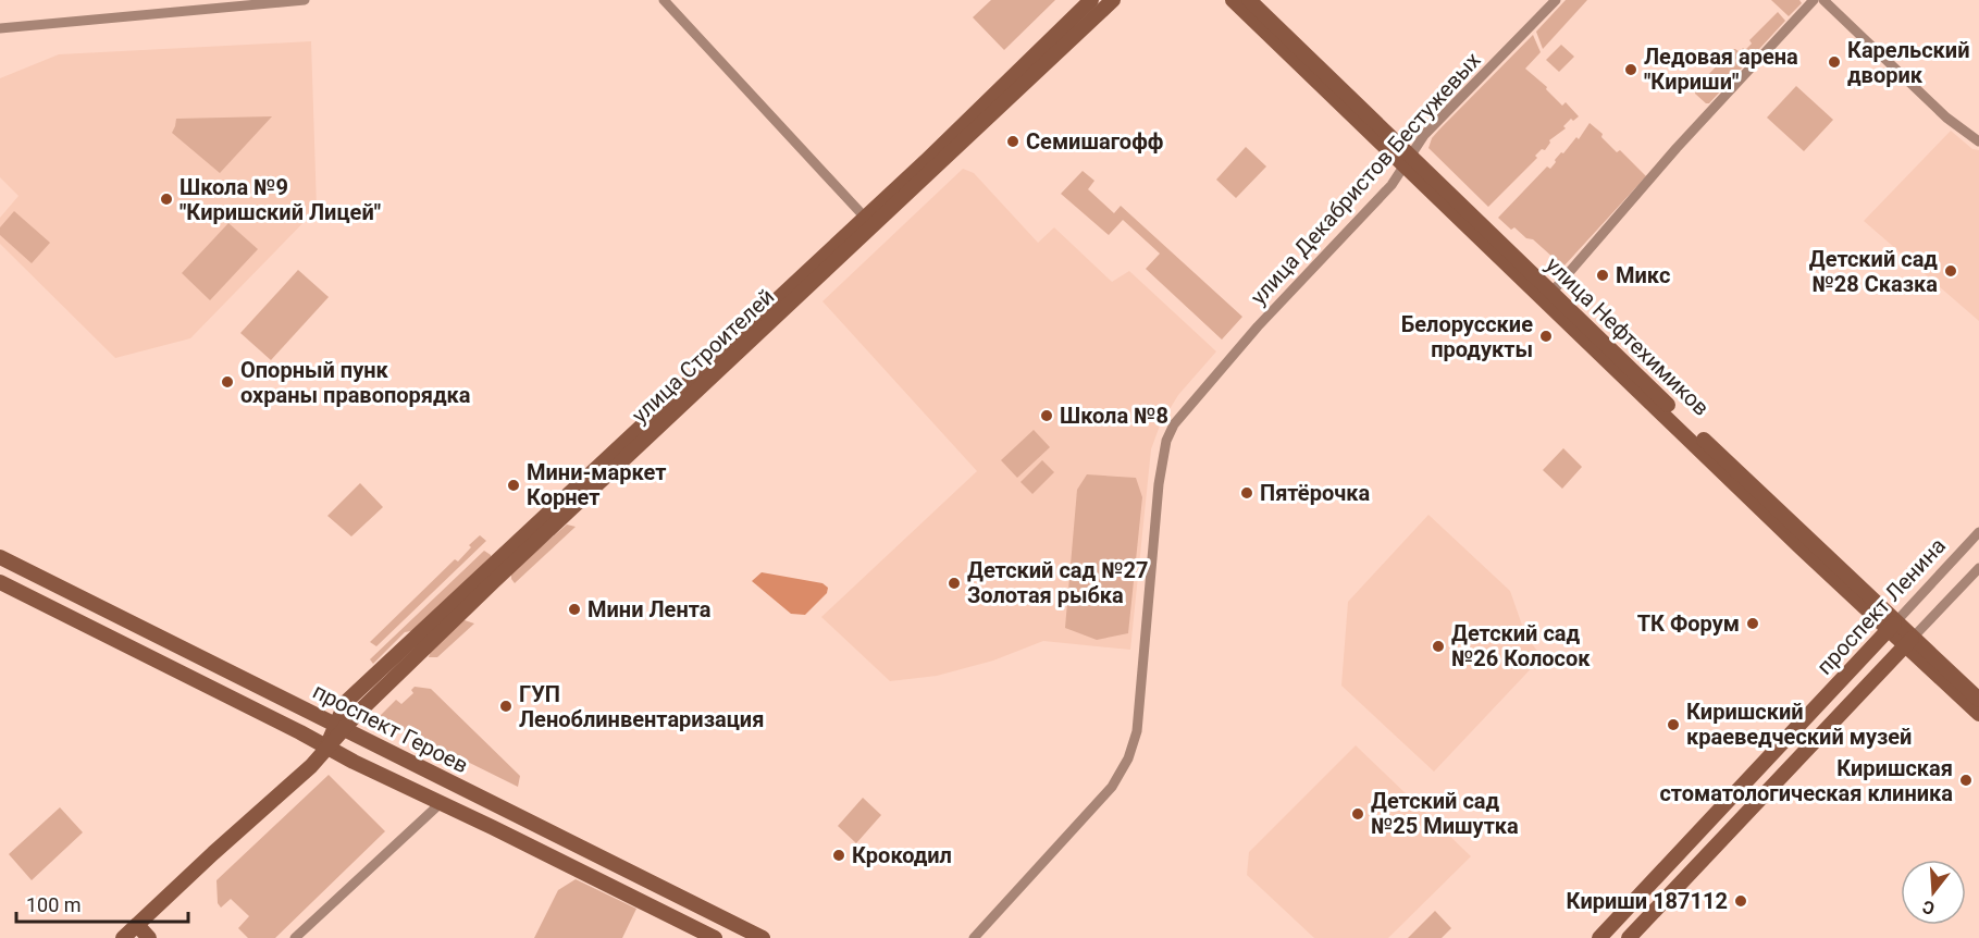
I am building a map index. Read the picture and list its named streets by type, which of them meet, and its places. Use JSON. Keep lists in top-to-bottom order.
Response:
{
  "streets": {
    "street": [
      "улица Декабристов Бестужевых",
      "улица Нефтехимиков",
      "улица Строителей",
      "проспект Ленина",
      "проспект Героев"
    ]
  },
  "crossings": [
    ["улица Декабристов Бестужевых", "улица Нефтехимиков"],
    ["улица Нефтехимиков", "проспект Ленина"],
    ["улица Строителей", "проспект Героев"]
  ],
  "places": [
    "Карельский дворик",
    "Ледовая арена \"Кириши\"",
    "Семишагофф",
    "Школа №9 \"Киришский Лицей\"",
    "Детский сад №28 Сказка",
    "Микс",
    "Белорусские продукты",
    "Опорный пунк охраны правопорядка",
    "Школа №8",
    "Мини-маркет Корнет",
    "Пятёрочка",
    "Детский сад №27 Золотая рыбка",
    "Мини Лента",
    "ТК Форум",
    "Детский сад №26 Колосок",
    "ГУП Леноблинвентаризация",
    "Киришский краеведческий музей",
    "Киришская стоматологическая клиника",
    "Детский сад №25 Мишутка",
    "Крокодил",
    "Кириши 187112"
  ],
  "scale_bar": "100 m",
  "north": "bottom"
}
